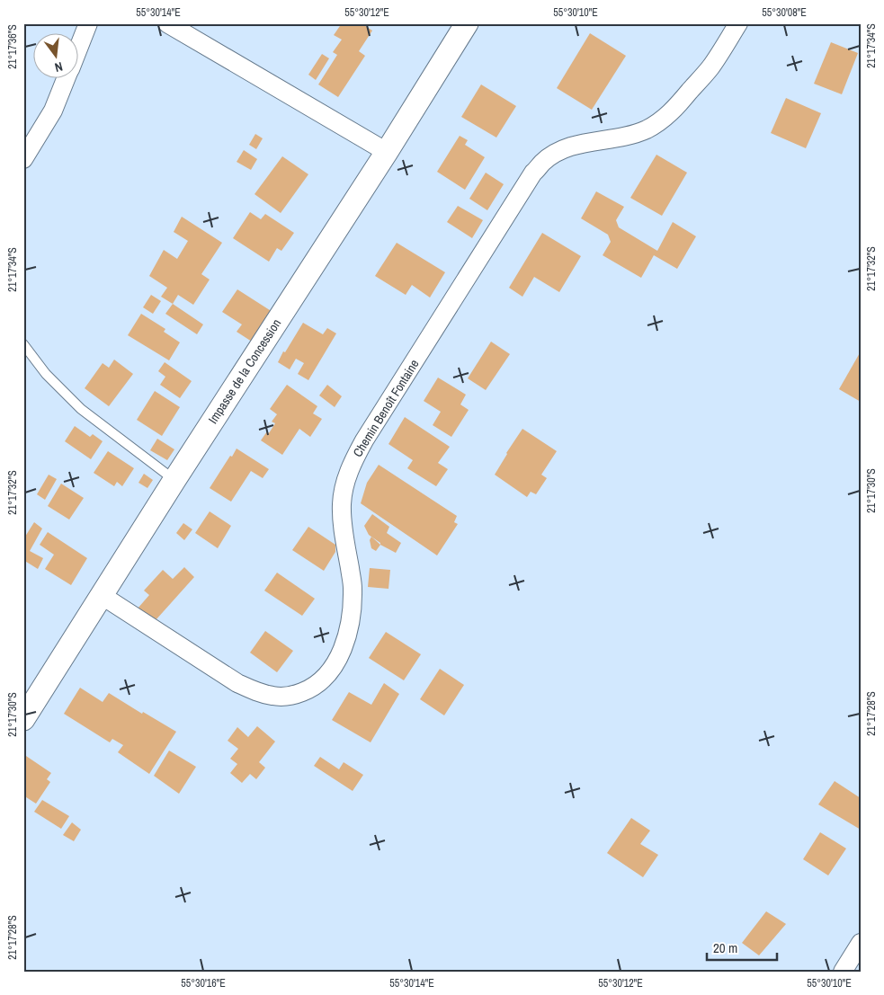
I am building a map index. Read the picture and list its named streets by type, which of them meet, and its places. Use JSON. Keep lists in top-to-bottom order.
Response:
{
  "streets": {
    "street": ["Impasse de la Concession", "Chemin Benoît Fontaine"]
  },
  "crossings": [
    ["Impasse de la Concession", "Chemin Benoît Fontaine"]
  ],
  "scale_bar": "20 m",
  "north": "bottom",
  "coordinates": [
    "55°30'14\"E",
    "55°30'12\"E",
    "55°30'10\"E",
    "55°30'08\"E",
    "21°17'34\"S",
    "21°17'36\"S",
    "21°17'32\"S",
    "21°17'30\"S",
    "21°17'28\"S",
    "55°30'16\"E"
  ]
}
